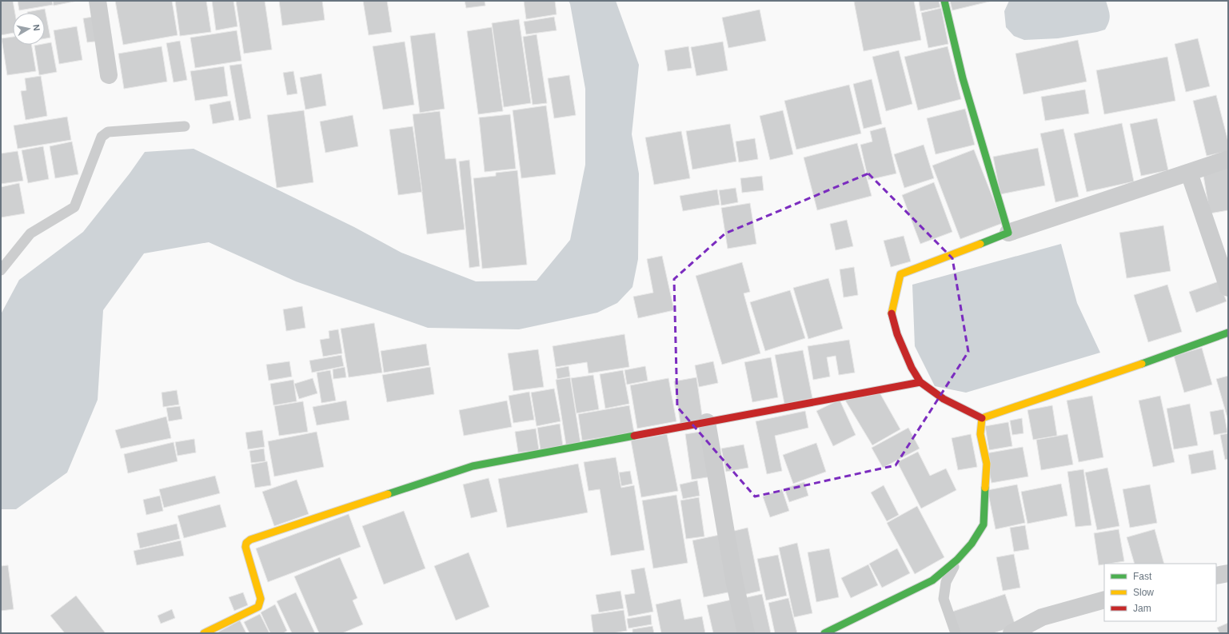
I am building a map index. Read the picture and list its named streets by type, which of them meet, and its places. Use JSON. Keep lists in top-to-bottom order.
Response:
{
  "legend": ["Fast", "Slow", "Jam"],
  "north": "right"
}
